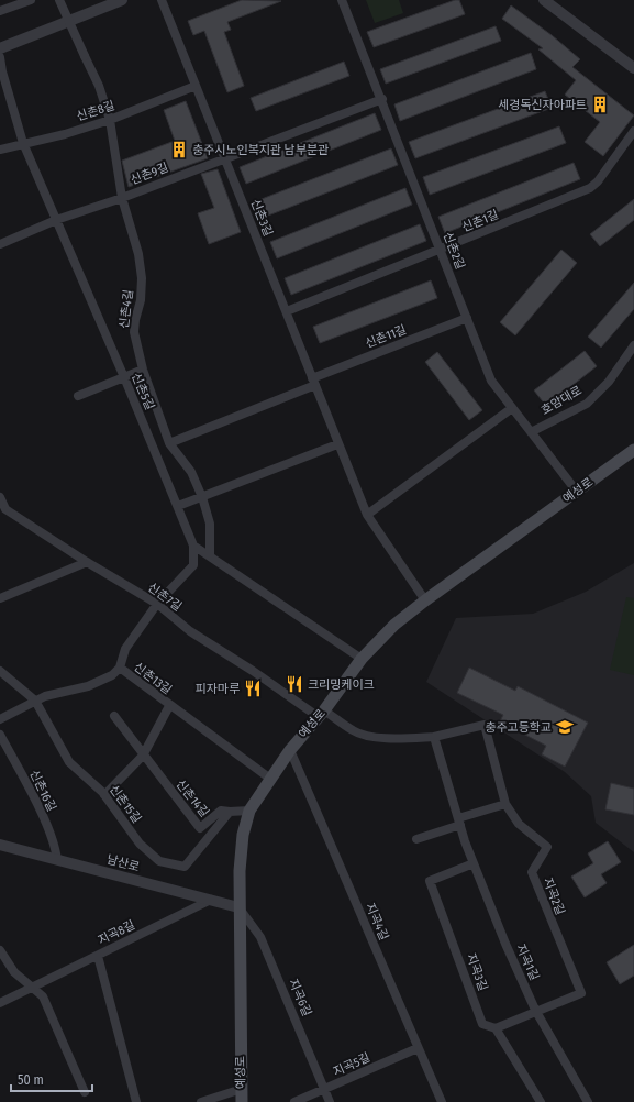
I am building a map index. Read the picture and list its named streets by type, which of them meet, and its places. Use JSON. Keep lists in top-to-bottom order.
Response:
{
  "streets": {
    "main road": ["예성로"],
    "street": [
      "신촌8길",
      "신촌9길",
      "신촌3길",
      "신촌1길",
      "신촌2길",
      "신촌4길",
      "신촌11길",
      "신촌5길",
      "호암대로",
      "신촌7길",
      "신촌13길",
      "신촌16길",
      "신촌14길",
      "신촌15길",
      "남산로",
      "지곡2길",
      "지곡4길",
      "지곡8길",
      "지곡1길",
      "지곡3길",
      "지곡6길",
      "지곡5길"
    ]
  },
  "crossings": [
    ["신촌8길", "신촌3길"],
    ["신촌8길", "신촌4길"],
    ["신촌8길", "신촌5길"],
    ["신촌9길", "신촌3길"],
    ["신촌9길", "신촌2길"],
    ["신촌9길", "신촌4길"],
    ["신촌9길", "신촌5길"],
    ["신촌3길", "신촌1길"],
    ["신촌3길", "신촌11길"],
    ["신촌3길", "예성로"],
    ["신촌1길", "신촌2길"],
    ["신촌2길", "신촌11길"],
    ["신촌2길", "호암대로"],
    ["신촌2길", "예성로"],
    ["신촌4길", "신촌11길"],
    ["신촌5길", "신촌13길"],
    ["예성로", "신촌7길"],
    ["예성로", "신촌13길"],
    ["예성로", "남산로"],
    ["예성로", "지곡4길"],
    ["예성로", "지곡6길"],
    ["신촌7길", "신촌13길"],
    ["신촌16길", "남산로"],
    ["신촌14길", "신촌15길"],
    ["남산로", "지곡8길"],
    ["남산로", "지곡6길"],
    ["지곡2길", "지곡1길"],
    ["지곡4길", "지곡5길"],
    ["지곡1길", "지곡3길"],
    ["지곡6길", "지곡5길"]
  ],
  "places": {
    "building": ["세경독신자아파트", "충주시노인복지관 남부분관"],
    "restaurant": ["크리밍케이크", "피자마루"],
    "school or university": ["충주고등학교"]
  },
  "scale_bar": "50 m"
}
